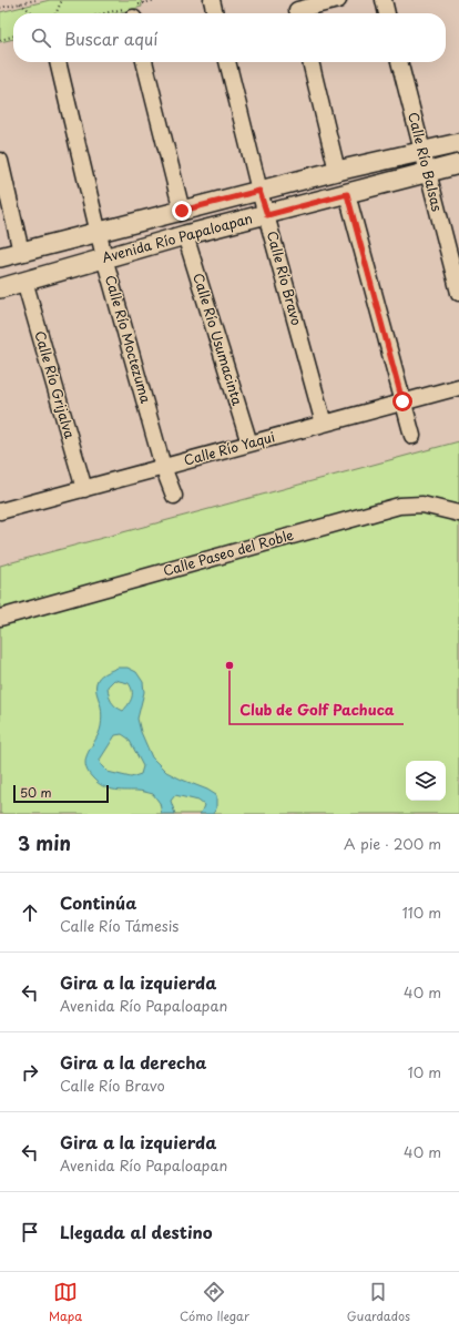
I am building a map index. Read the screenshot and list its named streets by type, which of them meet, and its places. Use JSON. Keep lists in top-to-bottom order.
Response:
{
  "streets": {
    "street": [
      "Calle Río Balsas",
      "Avenida Río Papaloapan",
      "Calle Río Bravo",
      "Calle Río Moctezuma",
      "Calle Río Usumacinta",
      "Calle Río Grijalva",
      "Calle Río Yaqui",
      "Calle Paseo del Roble"
    ]
  },
  "crossings": [
    ["Calle Río Balsas", "Avenida Río Papaloapan"],
    ["Avenida Río Papaloapan", "Calle Río Bravo"],
    ["Avenida Río Papaloapan", "Calle Río Moctezuma"],
    ["Avenida Río Papaloapan", "Calle Río Usumacinta"],
    ["Avenida Río Papaloapan", "Calle Río Grijalva"],
    ["Calle Río Bravo", "Calle Río Yaqui"],
    ["Calle Río Moctezuma", "Calle Río Yaqui"],
    ["Calle Río Usumacinta", "Calle Río Yaqui"],
    ["Calle Río Grijalva", "Calle Río Yaqui"]
  ],
  "places": ["Club de Golf Pachuca"],
  "scale_bar": "50 m",
  "page": {
    "search": "Buscar aquí",
    "scale": "50 m",
    "heading": ["3 min", "A pie · 200 m"],
    "list": [
      ["Continúa", "Calle Río Támesis", "110 m"],
      ["Gira a la izquierda", "Avenida Río Papaloapan", "40 m"],
      ["Gira a la derecha", "Calle Río Bravo", "10 m"],
      ["Gira a la izquierda", "Avenida Río Papaloapan", "40 m"],
      "Llegada al destino"
    ],
    "nav": ["Mapa", "Cómo llegar", "Guardados"]
  }
}
